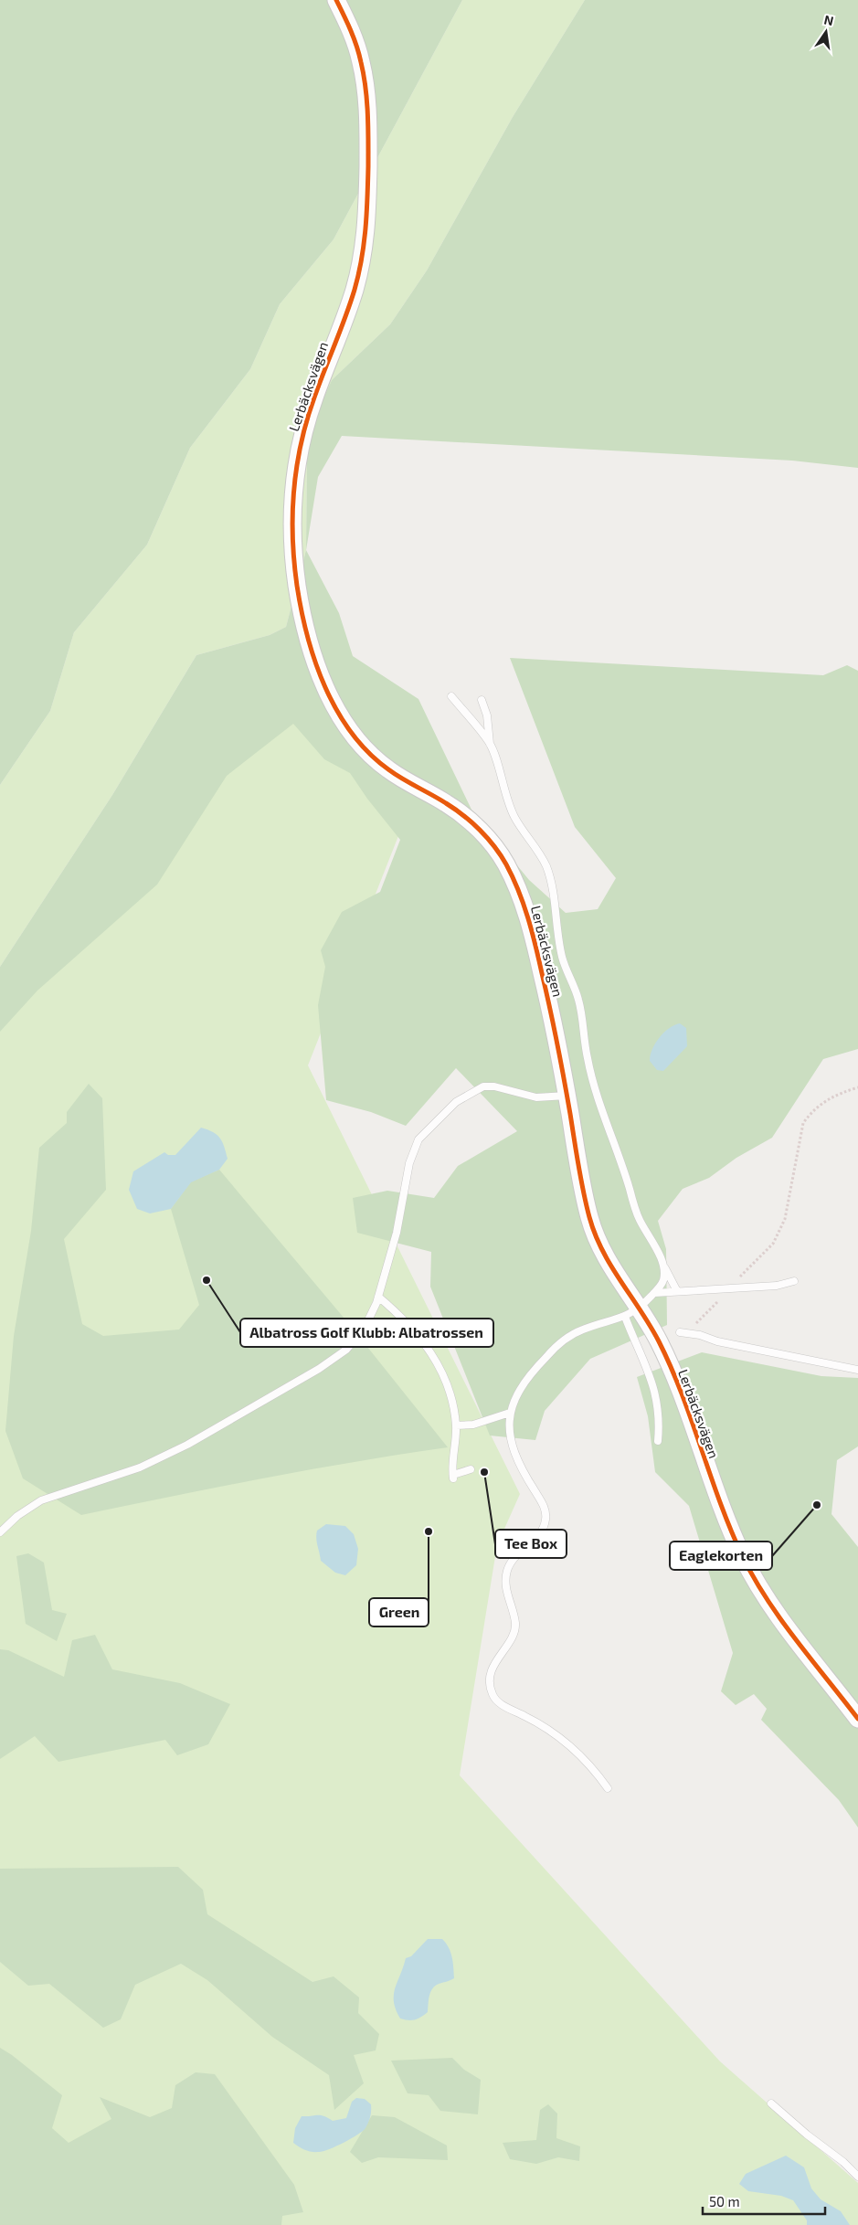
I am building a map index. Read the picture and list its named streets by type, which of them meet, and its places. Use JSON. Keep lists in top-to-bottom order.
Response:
{
  "streets": {
    "street": ["Lerbäcksvägen"]
  },
  "places": [
    "Albatross Golf Klubb: Albatrossen",
    "Tee Box",
    "Eaglekorten",
    "Green"
  ],
  "scale_bar": "50 m",
  "north": "top"
}
